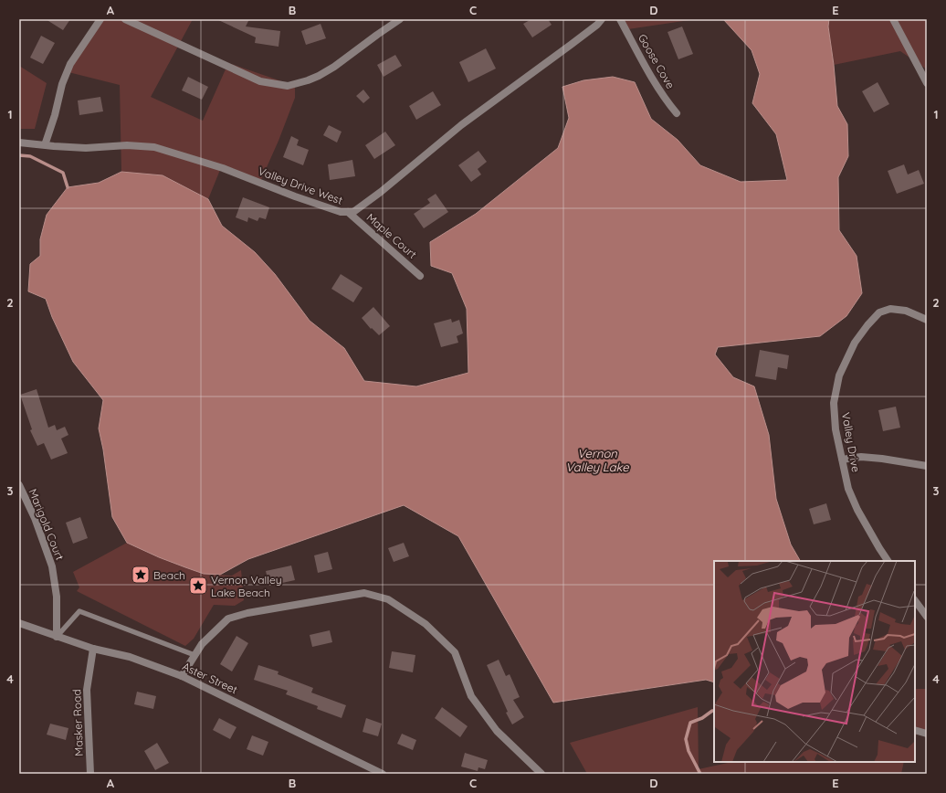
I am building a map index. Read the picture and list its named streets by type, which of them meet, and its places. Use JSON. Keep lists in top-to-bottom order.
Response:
{
  "streets": {
    "street": [
      "Goose Cove",
      "Valley Drive West",
      "Maple Court",
      "Valley Drive",
      "Marigold Court",
      "Aster Street",
      "Masker Road"
    ]
  },
  "crossings": [
    ["Valley Drive West", "Maple Court"],
    ["Marigold Court", "Aster Street"],
    ["Aster Street", "Masker Road"]
  ],
  "water": ["Vernon Valley Lake"],
  "places": {
    "place": ["Beach", "Vernon Valley Lake Beach"]
  },
  "grid": {
    "columns": [
      "A",
      "B",
      "C",
      "D",
      "E"
    ],
    "rows": [
      "1",
      "2",
      "3",
      "4"
    ]
  }
}
